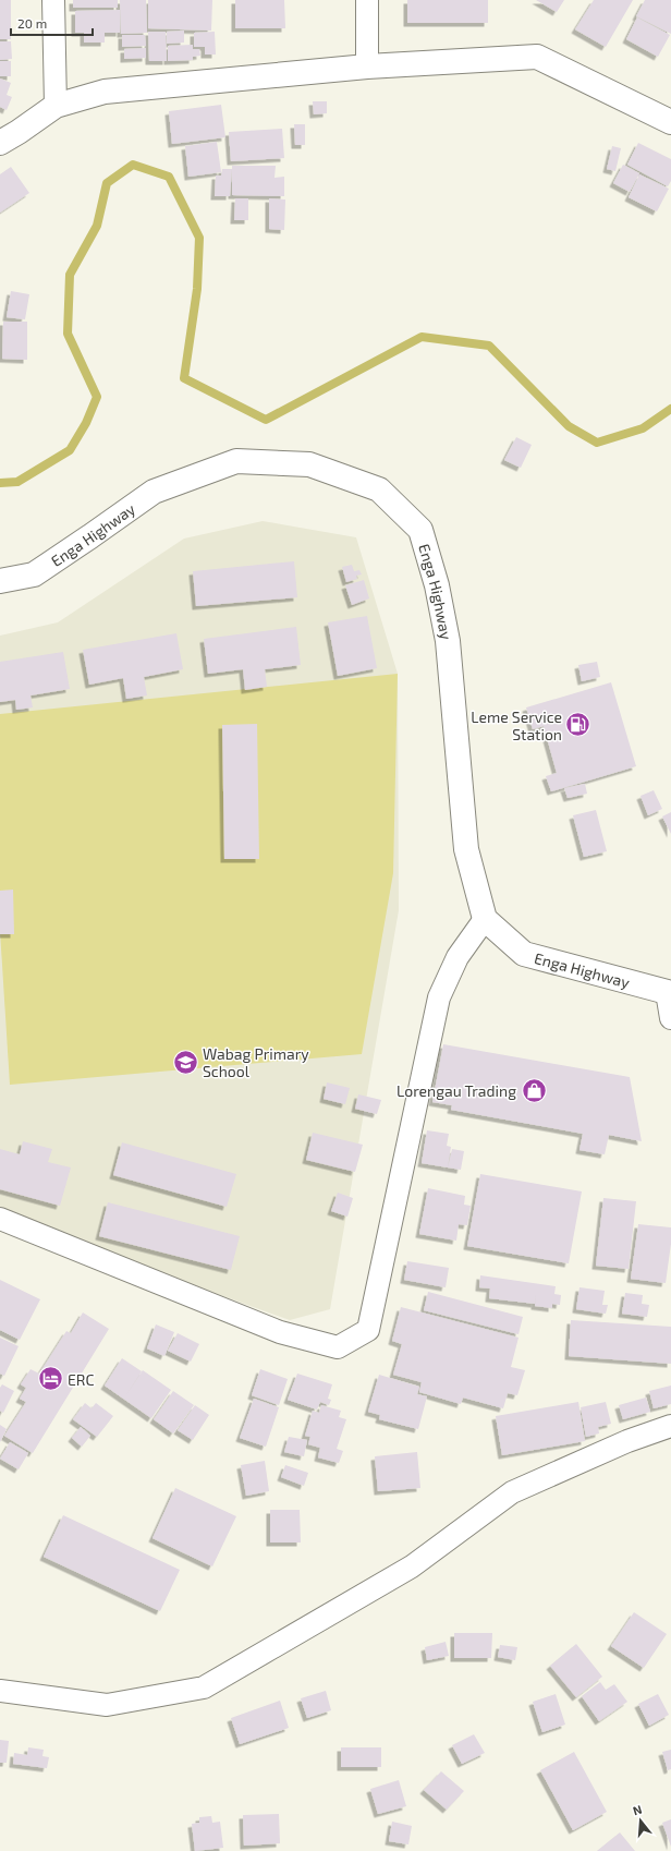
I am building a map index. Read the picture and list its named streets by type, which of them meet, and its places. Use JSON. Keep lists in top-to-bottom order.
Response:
{
  "streets": {
    "main road": ["Enga Highway"]
  },
  "places": {
    "fuel station": ["Leme Service Station"],
    "school or university": ["Wabag Primary School"],
    "shop": ["Lorengau Trading"],
    "hotel": ["ERC"]
  },
  "scale_bar": "20 m",
  "north": "top"
}
